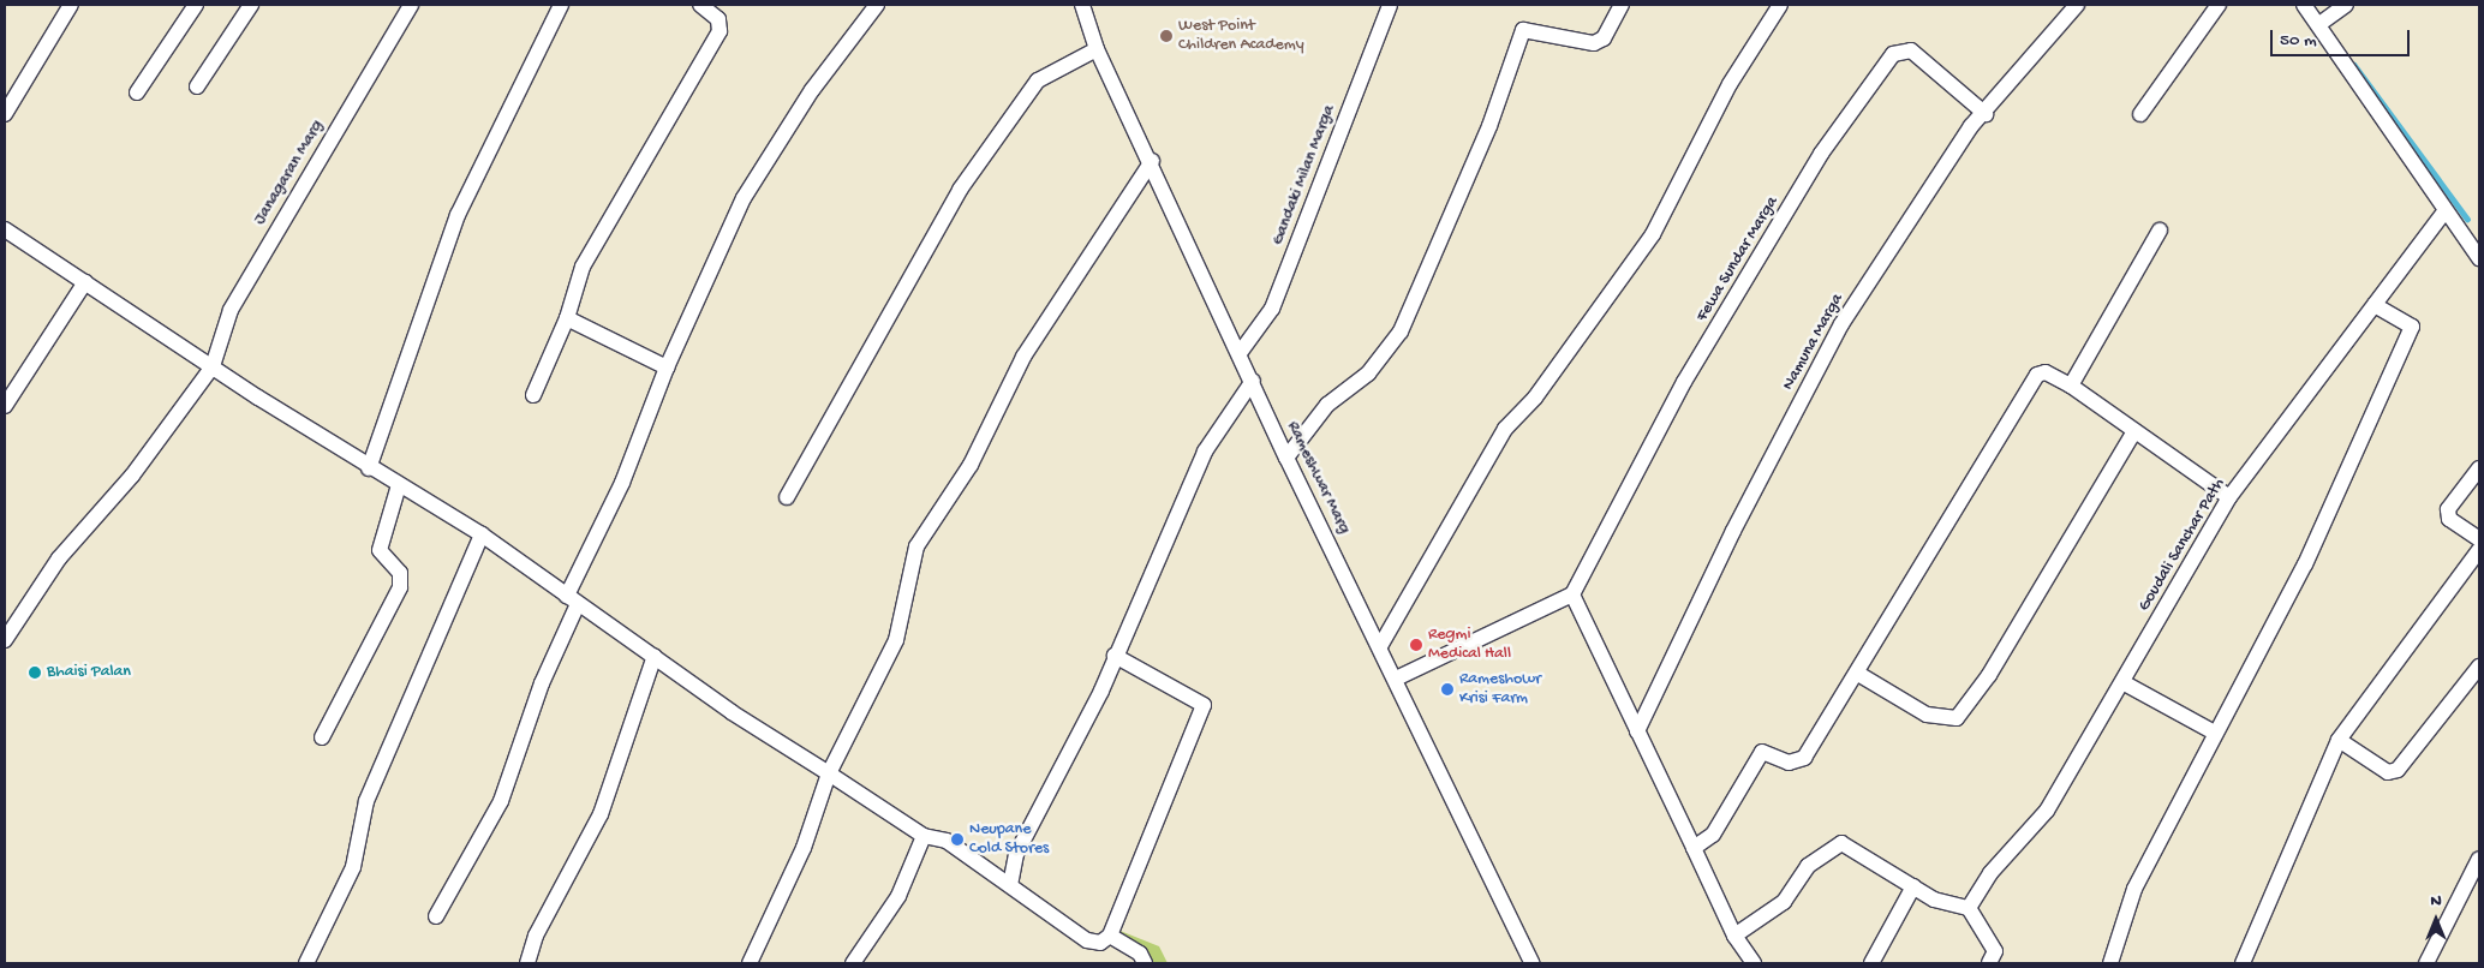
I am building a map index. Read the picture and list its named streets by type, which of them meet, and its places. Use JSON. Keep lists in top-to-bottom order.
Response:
{
  "streets": {
    "street": [
      "Janagaran Marg",
      "Gandaki Milan Marga",
      "Fewa Sundar Marga",
      "Namuna Marga",
      "Rameshwar Marg",
      "Goudali Sanchar Path"
    ]
  },
  "crossings": [
    ["Gandaki Milan Marga", "Rameshwar Marg"],
    ["Fewa Sundar Marga", "Namuna Marga"]
  ],
  "places": [
    "West Point Children Academy",
    "Regmi Medical Hall",
    "Bhaisi Palan",
    "Rameshowr Krisi Farm",
    "Neupane Cold Stores"
  ],
  "scale_bar": "50 m",
  "north": "top"
}
